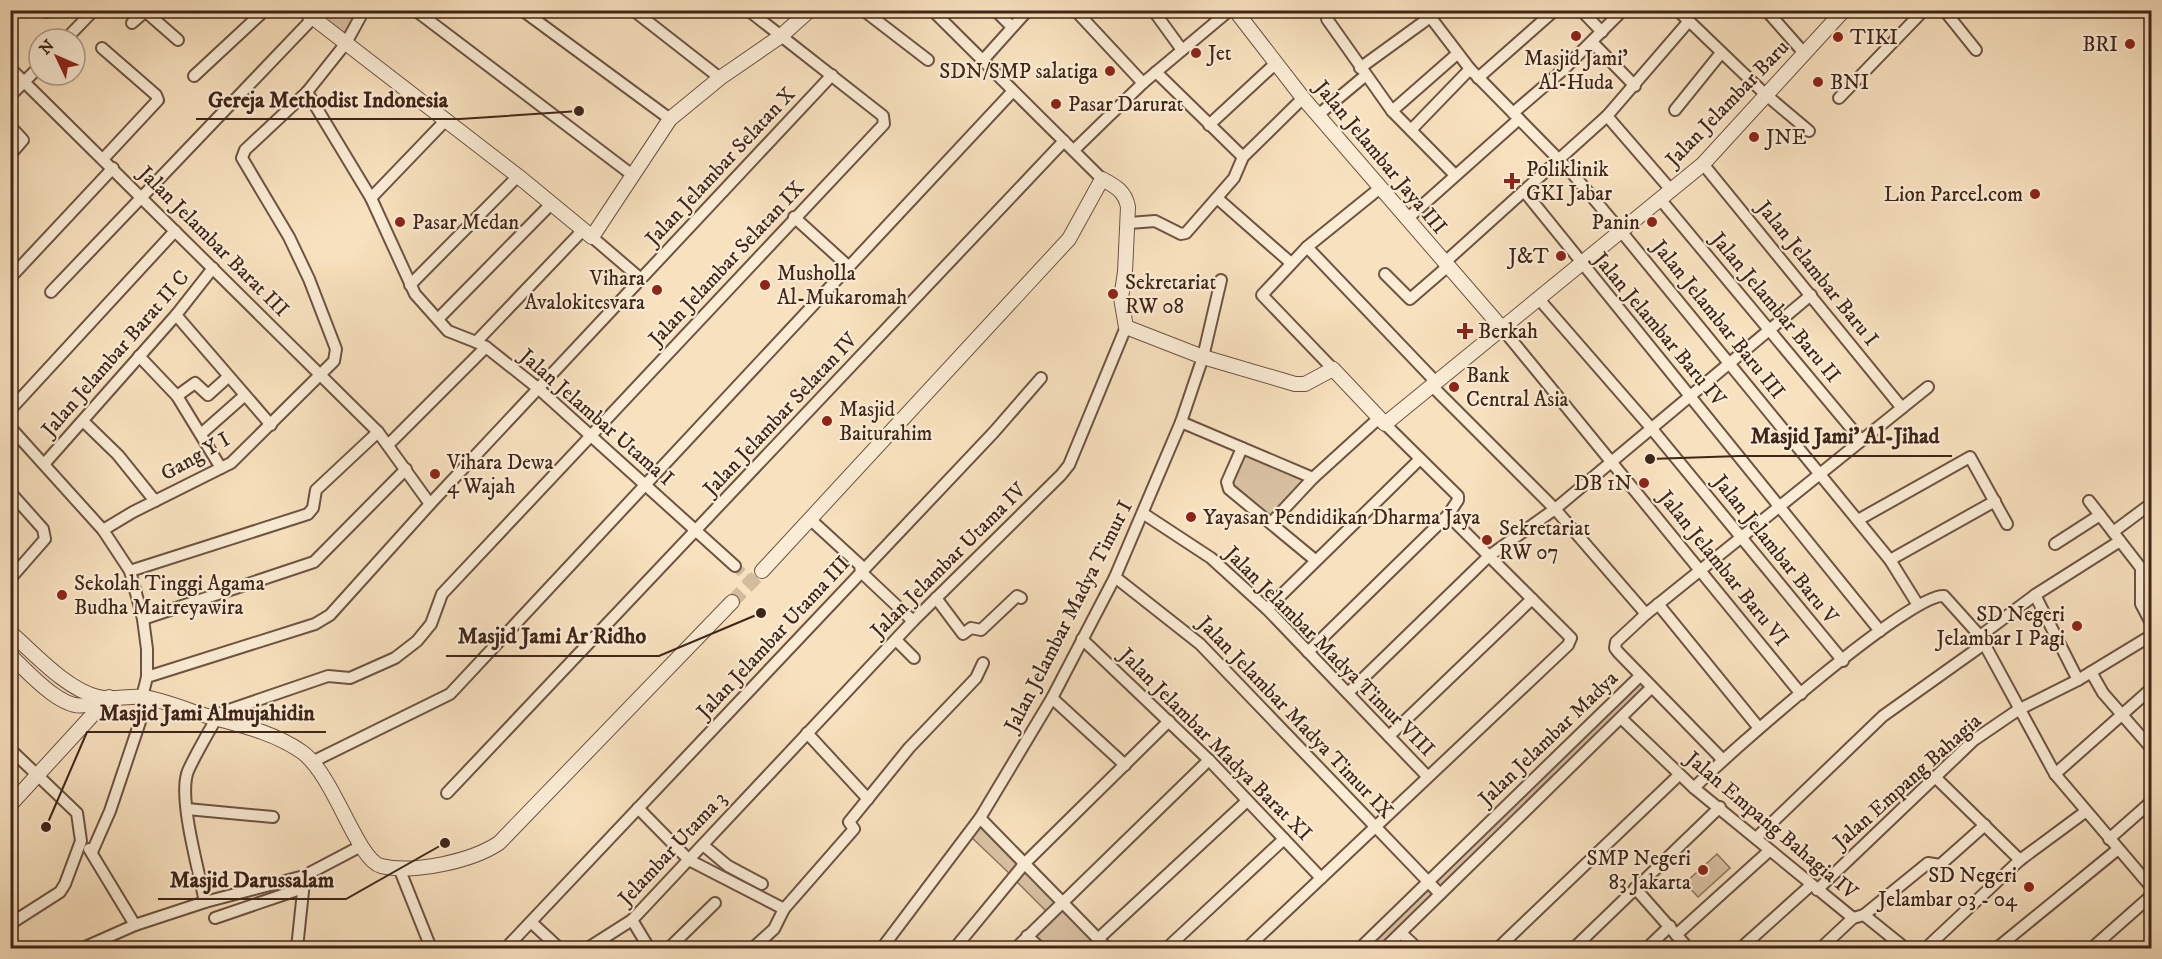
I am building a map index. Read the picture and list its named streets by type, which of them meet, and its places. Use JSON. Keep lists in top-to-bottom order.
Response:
{
  "streets": {
    "street": [
      "Jalan Jelambar Baru",
      "Jalan Jelambar Jaya III",
      "Jalan Jelambar Selatan X",
      "Jalan Jelambar Barat III",
      "Jalan Jelambar Selatan IX",
      "Jalan Jelambar Baru I",
      "Jalan Jelambar Baru II",
      "Jalan Jelambar Baru III",
      "Jalan Jelambar Baru IV",
      "Jalan Jelambar Barat II C",
      "Jalan Jelambar Selatan IV",
      "Jalan Jelambar Utama I",
      "Gang Y I",
      "Jalan Jelambar Baru V",
      "Jalan Jelambar Utama IV",
      "Jalan Jelambar Baru VI",
      "Jalan Jelambar Madya Timur I",
      "Jalan Jelambar Utama III",
      "Jalan Jelambar Madya Timur VIII",
      "Jalan Jelambar Madya Timur IX",
      "Jalan Jelambar Madya",
      "Jalan Jelambar Madya Barat XI",
      "Jalan Empang Bahagia",
      "Jalan Empang Bahagia IV",
      "Jelambar Utama 3"
    ]
  },
  "crossings": [
    ["Jalan Jelambar Baru", "Jalan Jelambar Jaya III"],
    ["Jalan Jelambar Baru", "Jalan Jelambar Baru I"],
    ["Jalan Jelambar Baru", "Jalan Jelambar Baru II"],
    ["Jalan Jelambar Baru", "Jalan Jelambar Baru III"],
    ["Jalan Jelambar Baru", "Jalan Jelambar Baru IV"],
    ["Jalan Jelambar Baru", "Jalan Jelambar Baru V"],
    ["Jalan Jelambar Baru", "Jalan Jelambar Baru VI"],
    ["Jalan Jelambar Jaya III", "Jalan Jelambar Baru VI"],
    ["Jalan Jelambar Selatan X", "Jalan Jelambar Barat III"],
    ["Jalan Jelambar Selatan X", "Jalan Jelambar Selatan IX"],
    ["Jalan Jelambar Selatan X", "Jalan Jelambar Utama I"],
    ["Jalan Jelambar Barat III", "Jalan Jelambar Barat II C"],
    ["Jalan Jelambar Barat III", "Gang Y I"],
    ["Jalan Jelambar Selatan IX", "Jalan Jelambar Utama I"],
    ["Jalan Jelambar Selatan IV", "Jalan Jelambar Utama I"],
    ["Jalan Jelambar Utama I", "Gang Y I"],
    ["Jalan Jelambar Utama IV", "Jelambar Utama 3"],
    ["Jalan Jelambar Madya Timur I", "Jalan Jelambar Madya Timur VIII"],
    ["Jalan Jelambar Madya Timur I", "Jalan Jelambar Madya Timur IX"],
    ["Jalan Jelambar Madya Timur I", "Jalan Jelambar Madya Barat XI"],
    ["Jalan Jelambar Madya Timur IX", "Jalan Jelambar Madya"],
    ["Jalan Jelambar Madya", "Jalan Empang Bahagia IV"],
    ["Jalan Empang Bahagia", "Jalan Empang Bahagia IV"]
  ],
  "places": {
    "other": [
      "Masjid Jami' Al-Huda",
      "TIKI",
      "BRI",
      "Jet",
      "SDN/SMP salatiga",
      "BNI",
      "Pasar Darurat",
      "Gereja Methodist Indonesia",
      "JNE",
      "Lion Parcel.com",
      "Pasar Medan",
      "Panin",
      "J&T",
      "Musholla Al-Mukaromah",
      "Vihara Avalokitesvara",
      "Sekretariat RW 08",
      "Bank Central Asia",
      "Masjid Baiturahim",
      "Masjid Jami' Al-Jihad",
      "Vihara Dewa 4 Wajah",
      "DB 1N",
      "Yayasan Pendidikan Dharma Jaya",
      "Sekretariat RW 07",
      "Sekolah Tinggi Agama Budha Maitreyawira",
      "Masjid Jami Ar Ridho",
      "SD Negeri Jelambar I Pagi",
      "Masjid Jami Almujahidin",
      "Masjid Darussalam",
      "SMP Negeri 83 Jakarta",
      "SD Negeri Jelambar 03 - 04"
    ],
    "health": ["Poliklinik GKI Jabar", "Berkah"]
  },
  "north": "top left"
}
